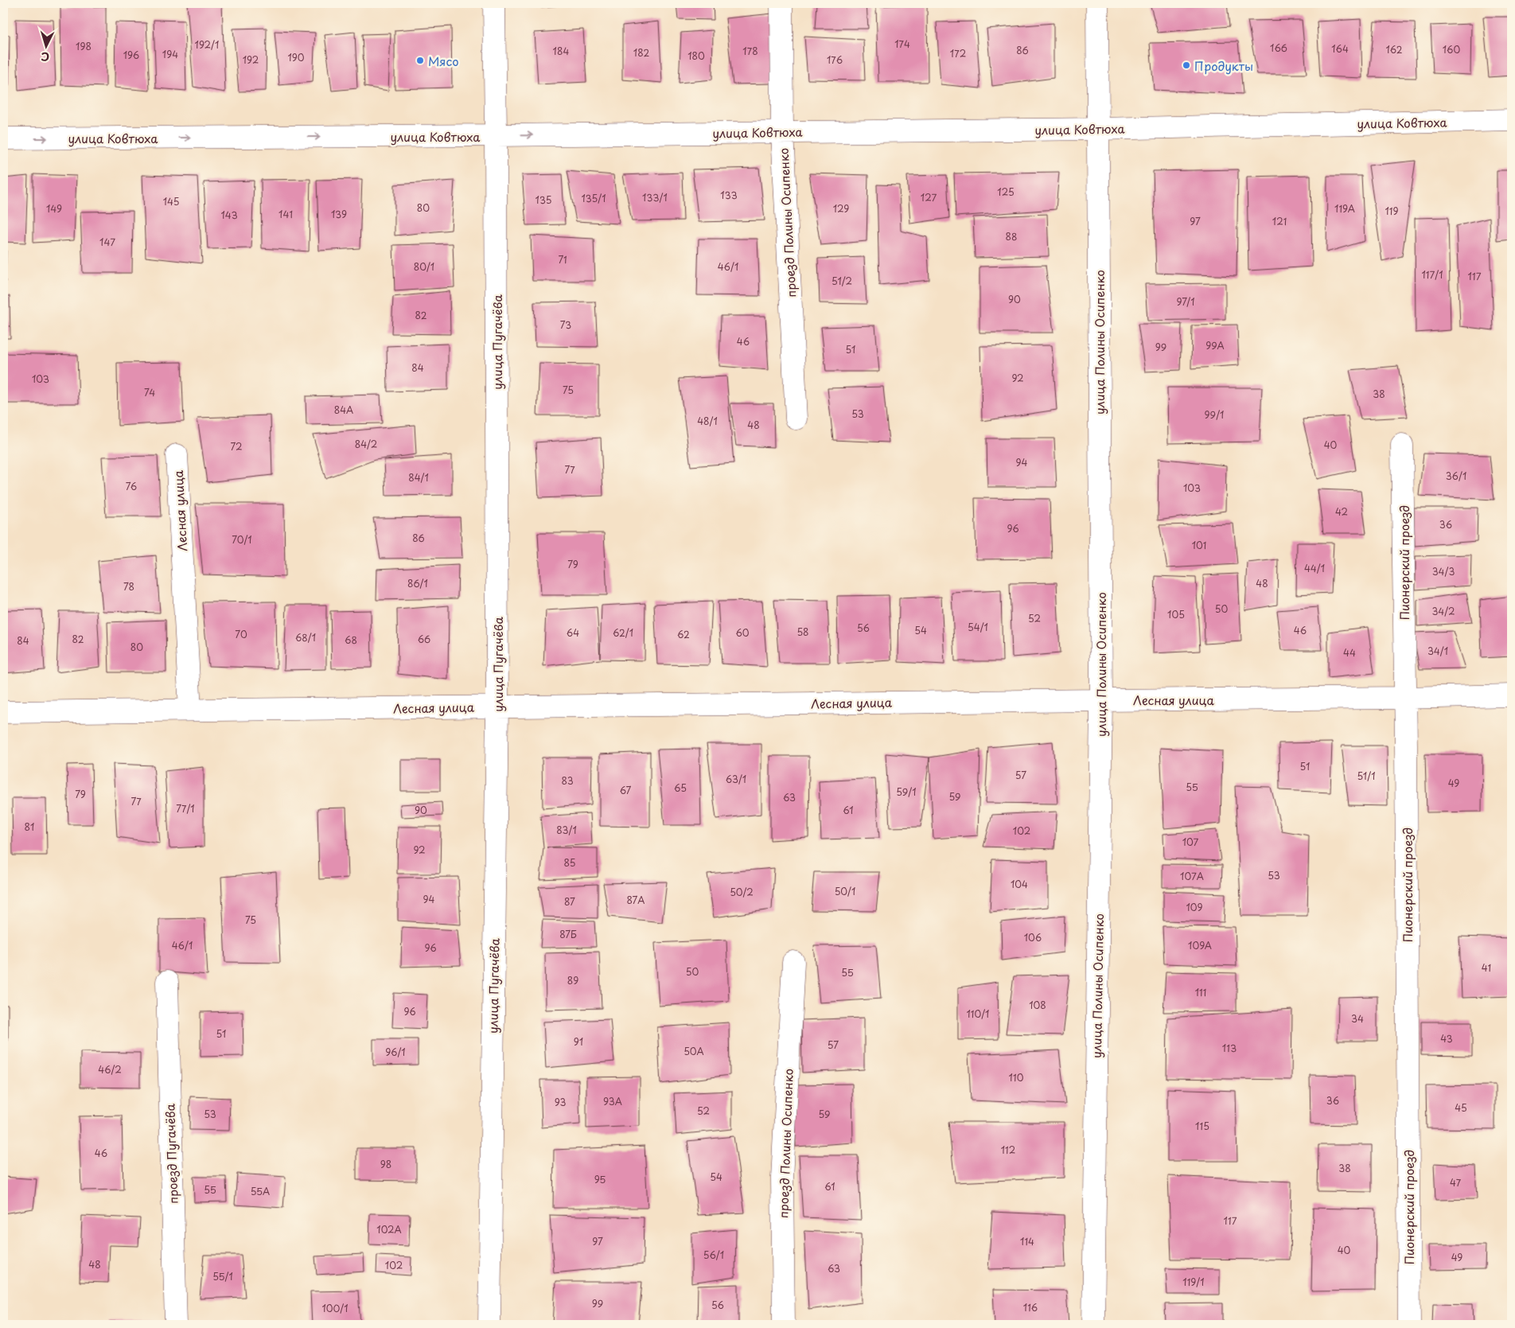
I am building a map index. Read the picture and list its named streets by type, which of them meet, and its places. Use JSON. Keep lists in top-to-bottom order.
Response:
{
  "streets": {
    "street": [
      "улица Ковтюха",
      "проезд Полины Осипенко",
      "улица Пугачёва",
      "улица Полины Осипенко",
      "Лесная улица",
      "Пионерский проезд",
      "проезд Пугачёва"
    ]
  },
  "crossings": [
    ["улица Ковтюха", "проезд Полины Осипенко"],
    ["улица Ковтюха", "улица Пугачёва"],
    ["улица Ковтюха", "улица Полины Осипенко"],
    ["улица Пугачёва", "Лесная улица"],
    ["улица Полины Осипенко", "Лесная улица"],
    ["Лесная улица", "Пионерский проезд"]
  ],
  "one_way": ["улица Ковтюха"],
  "places": ["Мясо", "Продукты"],
  "house_numbers": [
    "174",
    "192/1",
    "198",
    "166",
    "164",
    "162",
    "160",
    "86",
    "184",
    "178",
    "182",
    "172",
    "194",
    "196",
    "180",
    "190",
    "192",
    "176",
    "125",
    "133",
    "133/1",
    "127",
    "135/1",
    "135",
    "145",
    "80",
    "149",
    "129",
    "119А",
    "119",
    "141",
    "139",
    "143",
    "97",
    "121",
    "88",
    "147",
    "71",
    "80/1",
    "46/1",
    "117/1",
    "117",
    "51/2",
    "90",
    "97/1",
    "82",
    "73",
    "46",
    "99А",
    "99",
    "51",
    "84",
    "92",
    "103",
    "75",
    "74",
    "38",
    "84А",
    "53",
    "99/1",
    "48/1",
    "48",
    "84/2",
    "40",
    "72",
    "94",
    "77",
    "36/1",
    "84/1",
    "76",
    "103",
    "42",
    "36",
    "96",
    "86",
    "70/1",
    "101",
    "79",
    "44/1",
    "34/3",
    "86/1",
    "48",
    "78",
    "50",
    "34/2",
    "105",
    "52",
    "54/1",
    "56",
    "54",
    "46",
    "58",
    "64",
    "62/1",
    "60",
    "70",
    "62",
    "68/1",
    "82",
    "66",
    "68",
    "84",
    "80",
    "34/1",
    "44",
    "51",
    "57",
    "51/1",
    "63/1",
    "83",
    "49",
    "55",
    "65",
    "67",
    "59/1",
    "79",
    "59",
    "63",
    "77",
    "77/1",
    "90",
    "61",
    "81",
    "83/1",
    "102",
    "107",
    "92",
    "85",
    "53",
    "107А",
    "104",
    "50/1",
    "50/2",
    "94",
    "87А",
    "87",
    "109",
    "75",
    "87Б",
    "106",
    "46/1",
    "109А",
    "96",
    "41",
    "50",
    "55",
    "89",
    "111",
    "108",
    "96",
    "110/1",
    "34",
    "51",
    "43",
    "91",
    "57",
    "113",
    "50А",
    "96/1",
    "46/2",
    "110",
    "36",
    "93А",
    "93",
    "45",
    "52",
    "53",
    "59",
    "115",
    "112",
    "46",
    "98",
    "38",
    "54",
    "95",
    "47",
    "61",
    "55",
    "55А",
    "117",
    "102А",
    "97",
    "114",
    "40",
    "56/1",
    "49",
    "48",
    "102",
    "63",
    "55/1",
    "119/1",
    "99",
    "56",
    "116",
    "100/1"
  ],
  "north": "bottom"
}
